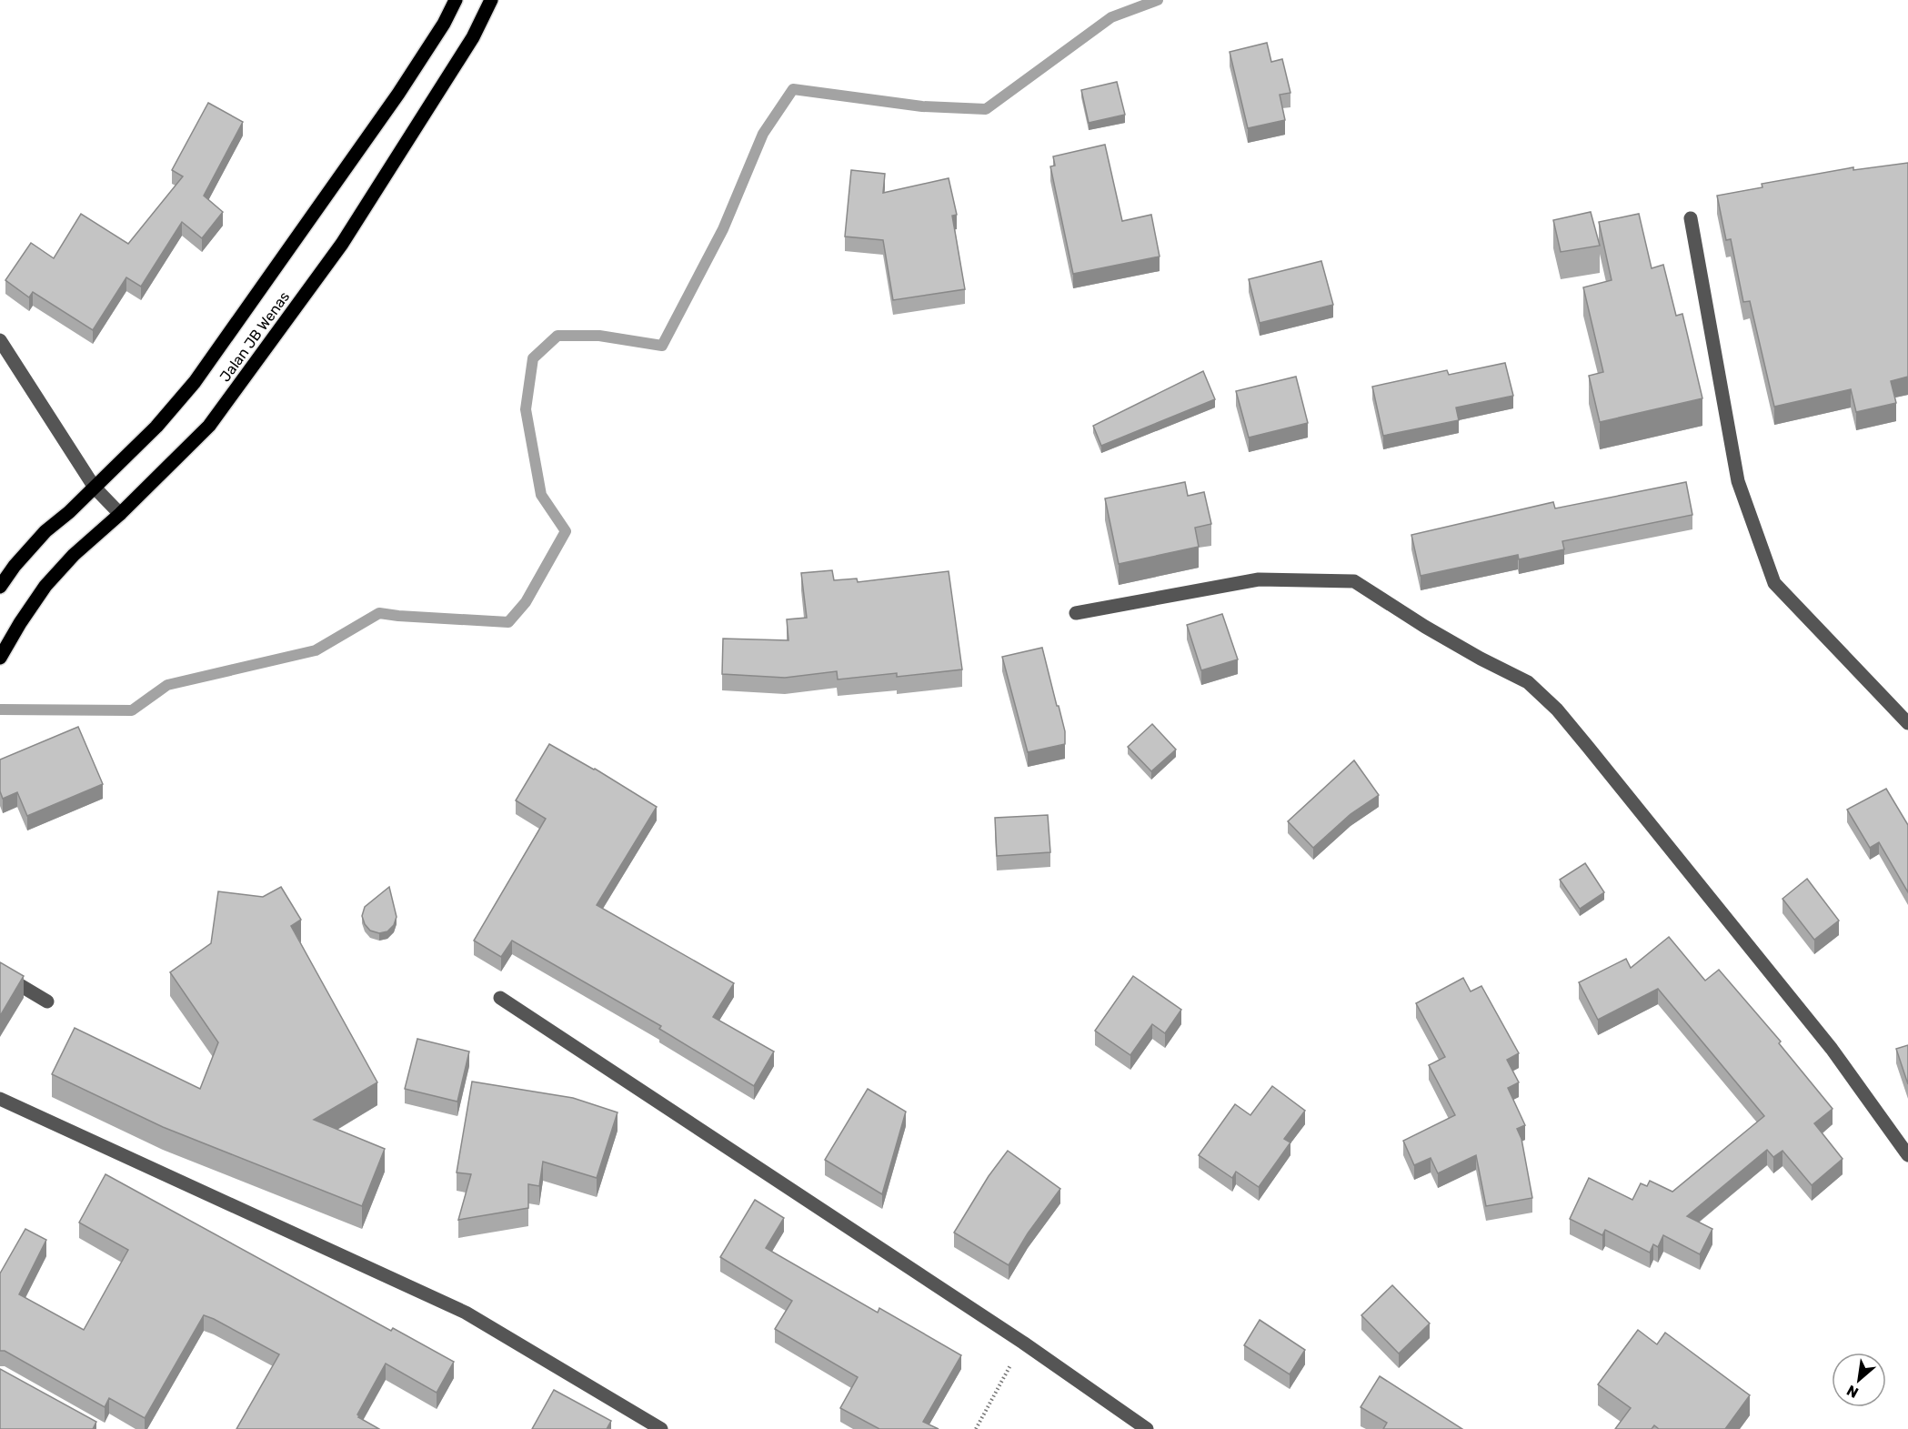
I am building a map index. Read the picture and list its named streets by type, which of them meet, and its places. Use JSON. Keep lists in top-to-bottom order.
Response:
{
  "streets": {
    "main road": ["Jalan JB Wenas"]
  },
  "north": "bottom left"
}
